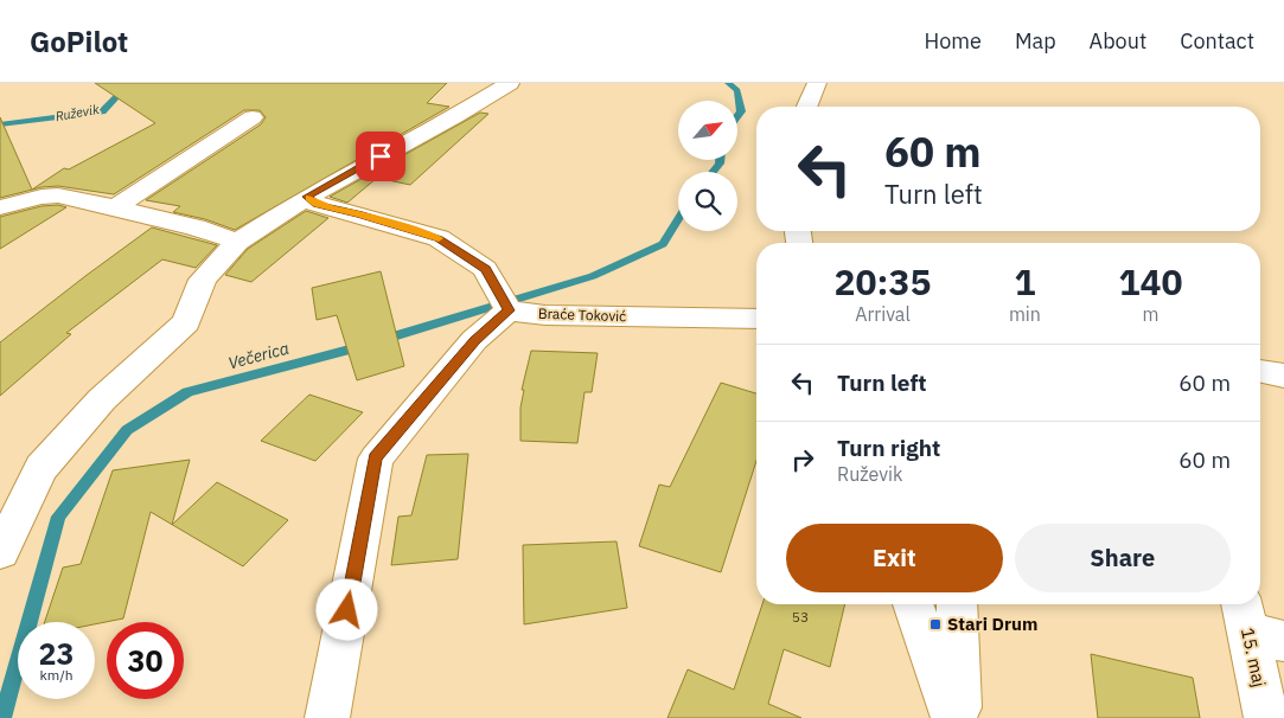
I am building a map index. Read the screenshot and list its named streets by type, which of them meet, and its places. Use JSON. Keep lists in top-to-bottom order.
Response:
{
  "streets": {
    "street": ["Braće Toković", "15. maj"]
  },
  "water": ["Ruževik", "Večerica"],
  "places": {
    "transit": ["Stari Drum"]
  },
  "house_numbers": ["53"],
  "north": "top right",
  "page": {
    "header": "GoPilot",
    "nav": [
      "Home",
      "Map",
      "About",
      "Contact"
    ],
    "turn": ["60 m", "Turn left"],
    "eta": [
      "20:35",
      "Arrival",
      "1",
      "min",
      "140",
      "m"
    ],
    "list": [
      {
        "name": "Turn left",
        "value": "60 m"
      },
      {
        "name": "Turn right",
        "note": "Ruževik",
        "value": "60 m"
      }
    ],
    "buttons": ["Exit", "Share"],
    "speed": "23 km/h",
    "limit": "30"
  }
}
